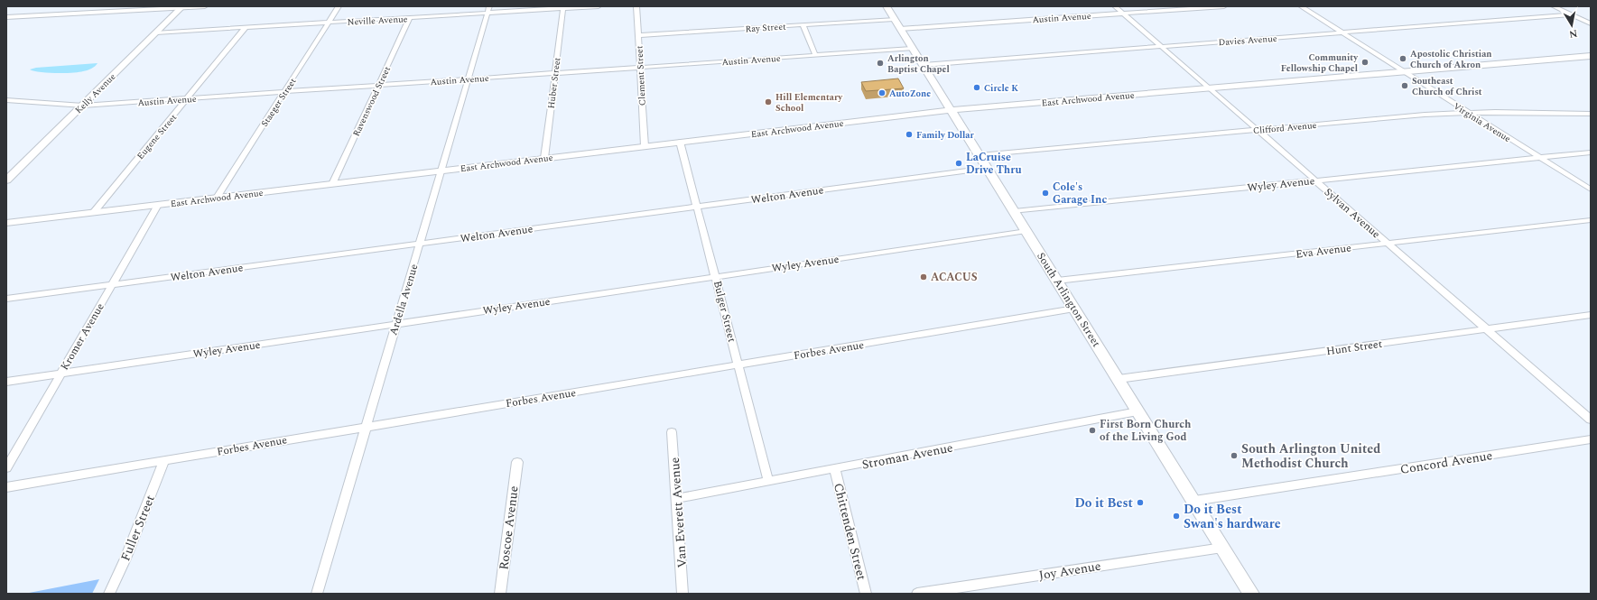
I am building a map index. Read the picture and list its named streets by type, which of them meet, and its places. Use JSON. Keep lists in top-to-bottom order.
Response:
{
  "streets": {
    "main road": ["Kelly Avenue", "East Archwood Avenue", "South Arlington Street"],
    "street": [
      "Austin Avenue",
      "Neville Avenue",
      "Ray Street",
      "Davies Avenue",
      "Clement Street",
      "Huber Street",
      "Ravenswood Street",
      "Staeger Street",
      "Virginia Avenue",
      "Clifford Avenue",
      "Eugene Street",
      "Wyley Avenue",
      "Welton Avenue",
      "Sylvan Avenue",
      "Eva Avenue",
      "Ardella Avenue",
      "Bulger Street",
      "Kromer Avenue",
      "Hunt Street",
      "Forbes Avenue",
      "Stroman Avenue",
      "Concord Avenue",
      "Van Everett Avenue",
      "Fuller Street",
      "Roscoe Avenue",
      "Chittenden Street",
      "Joy Avenue"
    ]
  },
  "crossings": [
    ["Austin Avenue", "Clement Street"],
    ["Austin Avenue", "Huber Street"],
    ["Austin Avenue", "Kelly Avenue"],
    ["Austin Avenue", "Ravenswood Street"],
    ["Austin Avenue", "Staeger Street"],
    ["Austin Avenue", "Eugene Street"],
    ["Austin Avenue", "Sylvan Avenue"],
    ["Austin Avenue", "Ardella Avenue"],
    ["Austin Avenue", "South Arlington Street"],
    ["Neville Avenue", "Huber Street"],
    ["Neville Avenue", "Kelly Avenue"],
    ["Neville Avenue", "Ravenswood Street"],
    ["Neville Avenue", "Staeger Street"],
    ["Neville Avenue", "Eugene Street"],
    ["Neville Avenue", "Ardella Avenue"],
    ["Ray Street", "Clement Street"],
    ["Ray Street", "South Arlington Street"],
    ["Davies Avenue", "Virginia Avenue"],
    ["Davies Avenue", "Sylvan Avenue"],
    ["Davies Avenue", "South Arlington Street"],
    ["Clement Street", "East Archwood Avenue"],
    ["Huber Street", "East Archwood Avenue"],
    ["East Archwood Avenue", "Ravenswood Street"],
    ["East Archwood Avenue", "Staeger Street"],
    ["East Archwood Avenue", "Virginia Avenue"],
    ["East Archwood Avenue", "Eugene Street"],
    ["East Archwood Avenue", "Sylvan Avenue"],
    ["East Archwood Avenue", "Ardella Avenue"],
    ["East Archwood Avenue", "South Arlington Street"],
    ["East Archwood Avenue", "Bulger Street"],
    ["East Archwood Avenue", "Kromer Avenue"],
    ["Virginia Avenue", "Clifford Avenue"],
    ["Virginia Avenue", "Wyley Avenue"],
    ["Clifford Avenue", "Sylvan Avenue"],
    ["Clifford Avenue", "South Arlington Street"],
    ["Wyley Avenue", "Sylvan Avenue"],
    ["Wyley Avenue", "Ardella Avenue"],
    ["Wyley Avenue", "South Arlington Street"],
    ["Wyley Avenue", "Bulger Street"],
    ["Wyley Avenue", "Kromer Avenue"],
    ["Welton Avenue", "Ardella Avenue"],
    ["Welton Avenue", "South Arlington Street"],
    ["Welton Avenue", "Bulger Street"],
    ["Welton Avenue", "Kromer Avenue"],
    ["Sylvan Avenue", "Eva Avenue"],
    ["Sylvan Avenue", "Hunt Street"],
    ["Eva Avenue", "South Arlington Street"],
    ["Ardella Avenue", "Forbes Avenue"],
    ["South Arlington Street", "Hunt Street"],
    ["South Arlington Street", "Forbes Avenue"],
    ["South Arlington Street", "Stroman Avenue"],
    ["South Arlington Street", "Concord Avenue"],
    ["South Arlington Street", "Joy Avenue"],
    ["Bulger Street", "Forbes Avenue"],
    ["Bulger Street", "Stroman Avenue"],
    ["Forbes Avenue", "Fuller Street"],
    ["Stroman Avenue", "Van Everett Avenue"],
    ["Stroman Avenue", "Chittenden Street"]
  ],
  "places": [
    "Apostolic Christian Church of Akron",
    "Community Fellowship Chapel",
    "Arlington Baptist Chapel",
    "Southeast Church of Christ",
    "Circle K",
    "AutoZone",
    "Hill Elementary School",
    "Family Dollar",
    "LaCruise Drive Thru",
    "Cole's Garage Inc",
    "ACACUS",
    "First Born Church of the Living God",
    "South Arlington United Methodist Church",
    "Do it Best",
    "Do it Best Swan's hardware"
  ],
  "north": "bottom"
}
